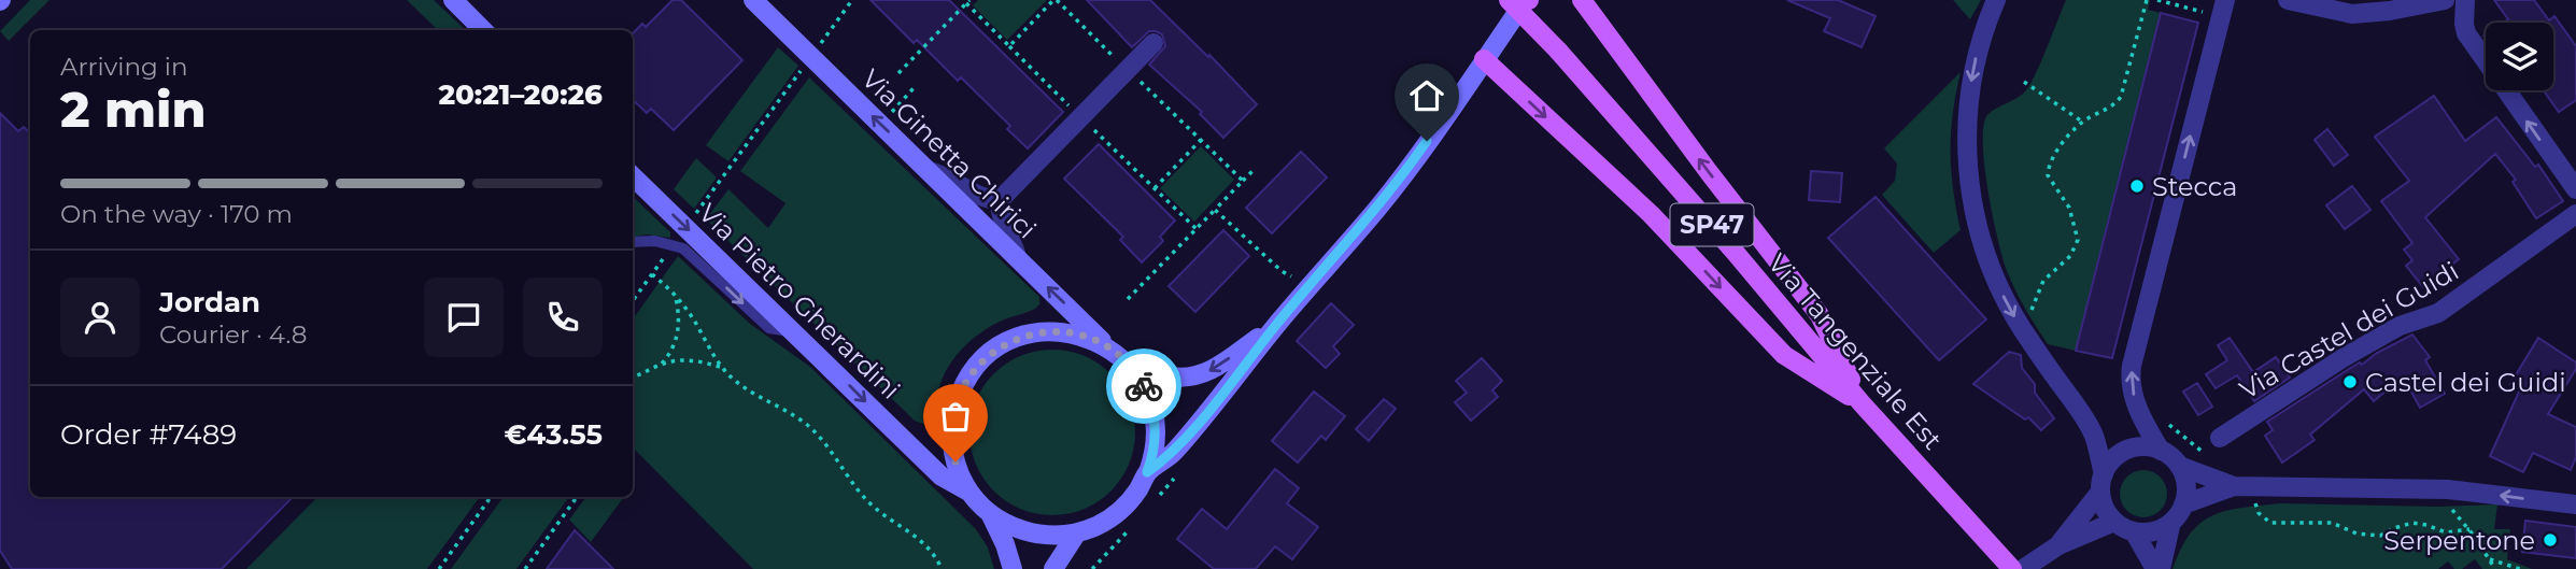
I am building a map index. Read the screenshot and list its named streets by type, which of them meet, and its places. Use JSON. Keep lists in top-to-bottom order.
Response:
{
  "streets": {
    "main road": [
      "Via Ginetta Chirici",
      "SP47",
      "Via Pietro Gherardini",
      "Via Tangenziale Est"
    ],
    "street": ["Via Castel dei Guidi"]
  },
  "crossings": [
    ["Via Ginetta Chirici", "Via Pietro Gherardini"]
  ],
  "one_way": ["Via Ginetta Chirici", "Via Pietro Gherardini"],
  "places": ["Stecca", "Castel dei Guidi", "Serpentone"],
  "page": {
    "heading": ["2 min", "Arriving in", "20:21–20:26"],
    "panel": [
      "Jordan",
      "Courier · 4.8",
      "Order #7489",
      "€43.55"
    ],
    "bar": "On the way · 170 m"
  }
}
